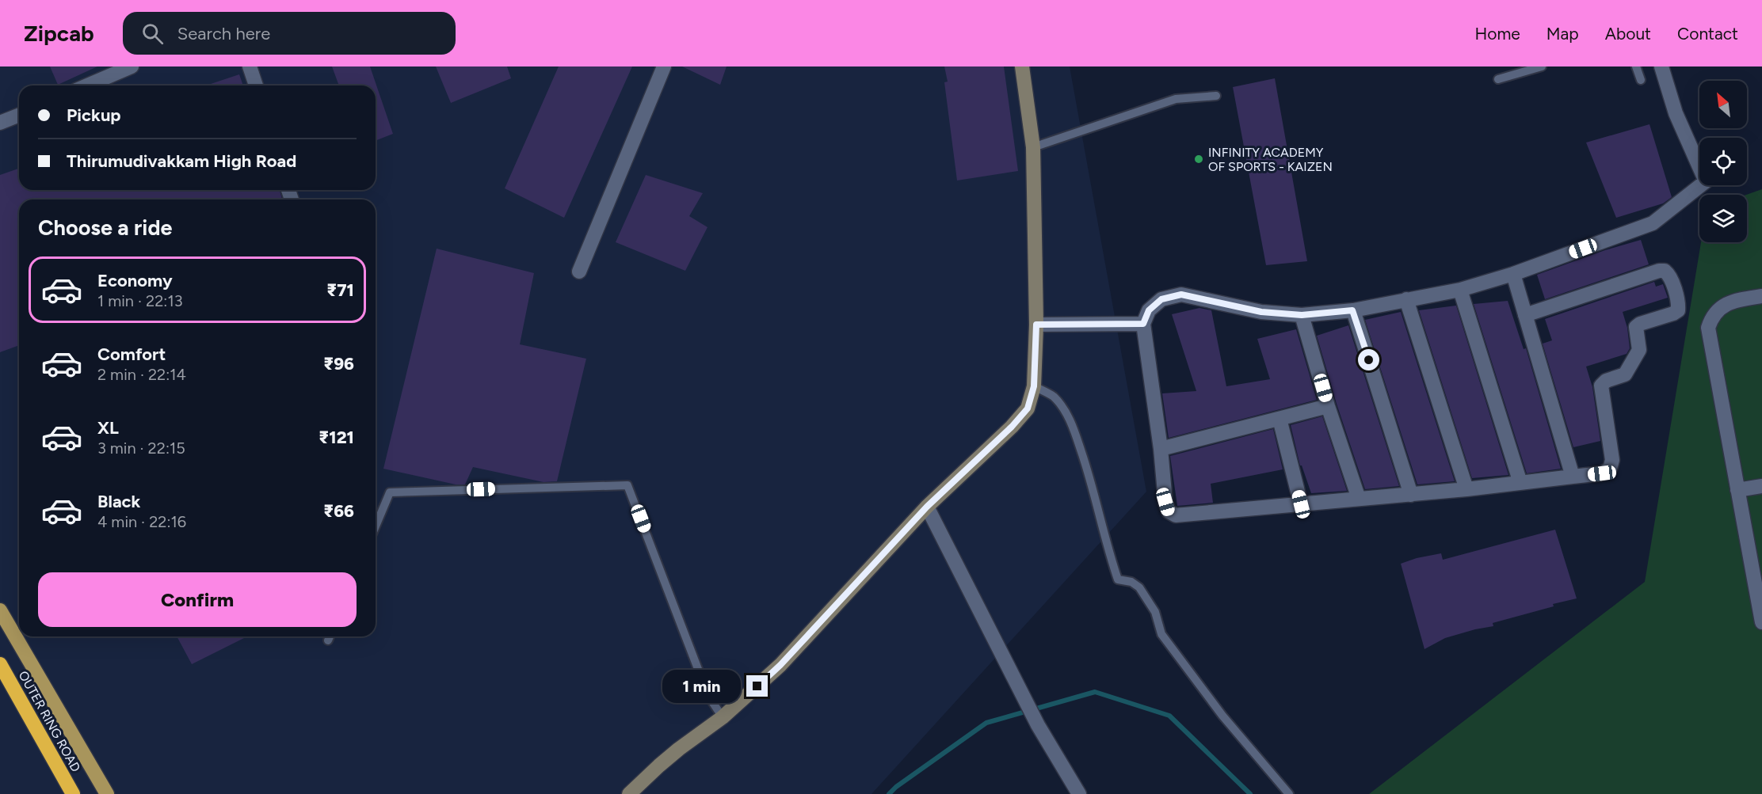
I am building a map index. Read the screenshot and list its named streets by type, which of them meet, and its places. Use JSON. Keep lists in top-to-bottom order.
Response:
{
  "streets": {
    "highway": ["OUTER RING ROAD"]
  },
  "places": ["INFINITY ACADEMY OF SPORTS - KAIZEN"],
  "north": "top left",
  "page": {
    "header": "Zipcab",
    "search": "Search here",
    "nav": [
      "Home",
      "Map",
      "About",
      "Contact"
    ],
    "banner": ["Pickup", "Thirumudivakkam High Road"],
    "heading": "Choose a ride",
    "list": [
      {
        "name": "Economy",
        "note": "1 min · 22:13",
        "value": "₹71"
      },
      {
        "name": "Comfort",
        "note": "2 min · 22:14",
        "value": "₹96"
      },
      {
        "name": "XL",
        "note": "3 min · 22:15",
        "value": "₹121"
      },
      {
        "name": "Black",
        "note": "4 min · 22:16",
        "value": "₹66"
      }
    ],
    "buttons": "Confirm",
    "bubble": "1 min"
  }
}
